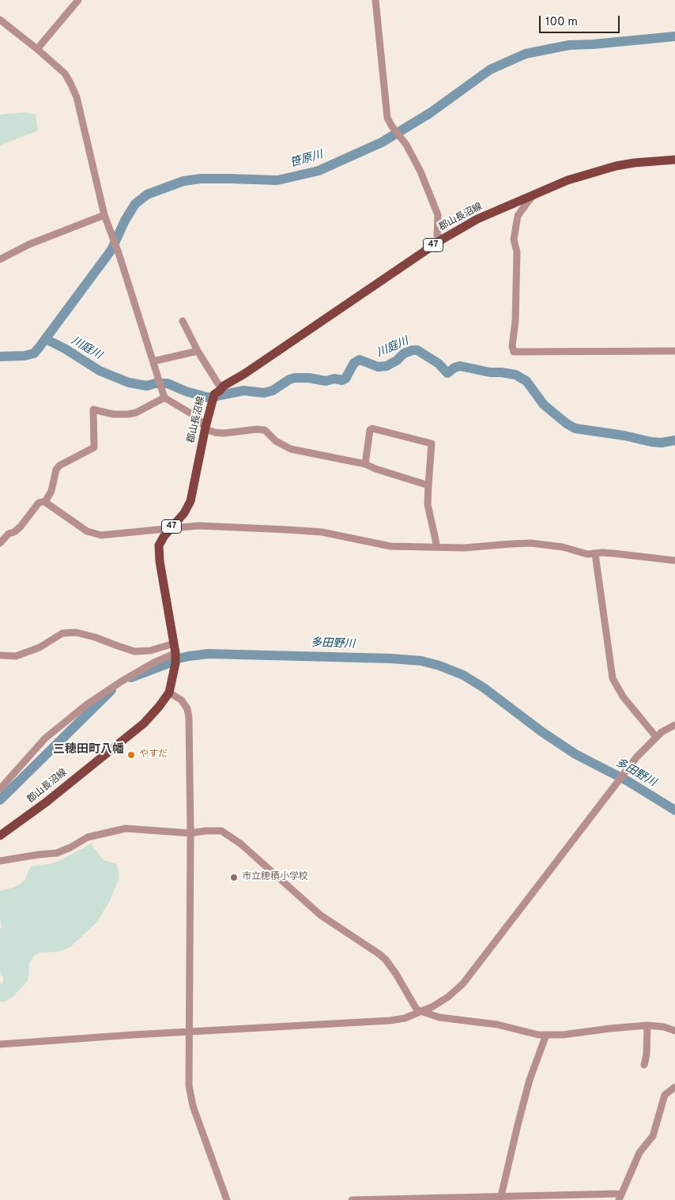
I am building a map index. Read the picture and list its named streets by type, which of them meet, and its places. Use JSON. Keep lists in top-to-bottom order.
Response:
{
  "streets": {
    "main road": ["郡山長沼線", "47"]
  },
  "districts": ["三穂田町八幡"],
  "water": ["笹原川", "川庭川", "多田野川"],
  "places": ["やすだ", "市立穂積小学校"],
  "scale_bar": "100 m"
}
